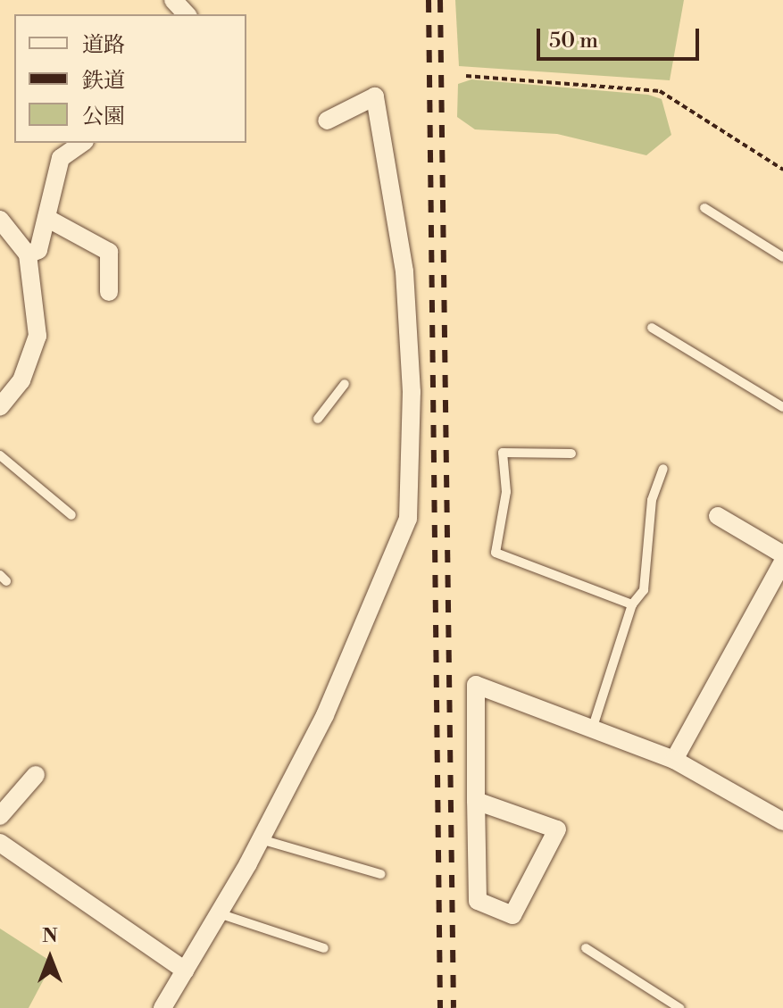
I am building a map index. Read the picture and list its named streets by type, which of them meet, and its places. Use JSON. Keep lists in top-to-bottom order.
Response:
{
  "legend": ["道路", "鉄道", "公園"],
  "scale_bar": "50 m",
  "north": "top"
}
